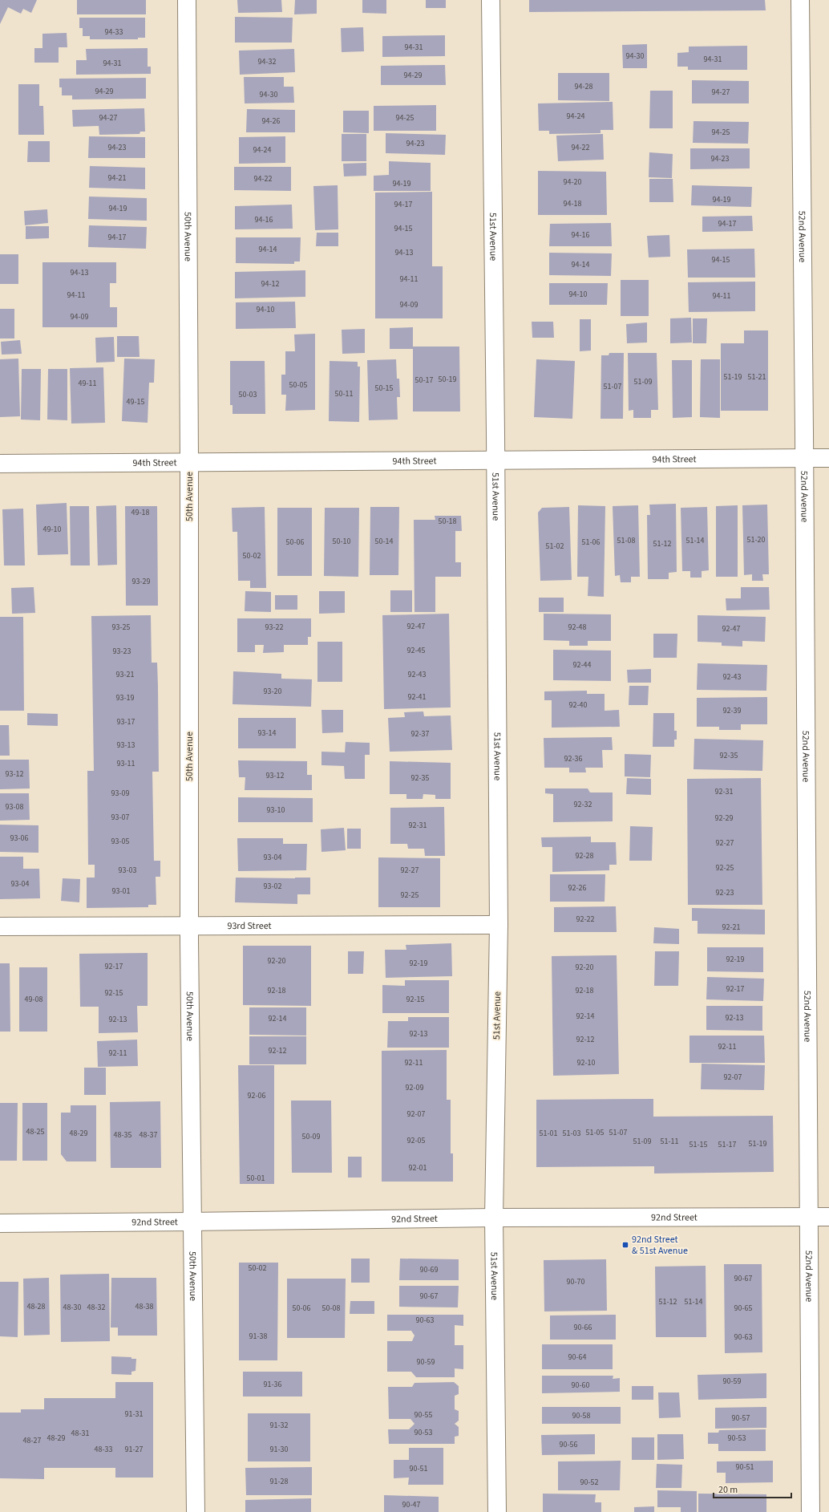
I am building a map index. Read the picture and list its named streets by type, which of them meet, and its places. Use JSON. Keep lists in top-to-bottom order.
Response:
{
  "streets": {
    "street": [
      "50th Avenue",
      "51st Avenue",
      "52nd Avenue",
      "94th Street",
      "93rd Street",
      "92nd Street"
    ]
  },
  "crossings": [
    ["50th Avenue", "94th Street"],
    ["50th Avenue", "93rd Street"],
    ["50th Avenue", "92nd Street"],
    ["51st Avenue", "94th Street"],
    ["51st Avenue", "93rd Street"],
    ["51st Avenue", "92nd Street"],
    ["52nd Avenue", "94th Street"],
    ["52nd Avenue", "92nd Street"]
  ],
  "places": {
    "transit": ["92nd Street & 51st Avenue"]
  },
  "house_numbers": [
    "94-33",
    "94-31",
    "94-30",
    "94-31",
    "94-32",
    "94-31",
    "94-29",
    "94-28",
    "94-29",
    "94-27",
    "94-30",
    "94-24",
    "94-27",
    "94-25",
    "94-26",
    "94-25",
    "94-23",
    "94-23",
    "94-22",
    "94-24",
    "94-23",
    "94-21",
    "94-22",
    "94-20",
    "94-19",
    "94-19",
    "94-18",
    "94-17",
    "94-19",
    "94-16",
    "94-17",
    "94-15",
    "94-16",
    "94-17",
    "94-14",
    "94-13",
    "94-15",
    "94-14",
    "94-13",
    "94-11",
    "94-12",
    "94-10",
    "94-11",
    "94-11",
    "94-09",
    "94-10",
    "94-09",
    "51-19",
    "51-21",
    "50-19",
    "50-17",
    "51-09",
    "49-11",
    "50-05",
    "51-07",
    "50-15",
    "50-11",
    "50-03",
    "49-15",
    "49-18",
    "50-18",
    "49-10",
    "51-20",
    "51-08",
    "51-14",
    "50-10",
    "50-14",
    "50-06",
    "51-06",
    "51-12",
    "51-02",
    "50-02",
    "93-29",
    "92-47",
    "93-25",
    "93-22",
    "92-48",
    "92-47",
    "92-45",
    "93-23",
    "92-44",
    "93-21",
    "92-43",
    "92-43",
    "93-20",
    "92-41",
    "93-19",
    "92-40",
    "92-39",
    "93-17",
    "93-14",
    "92-37",
    "93-13",
    "92-35",
    "92-36",
    "93-11",
    "93-12",
    "93-12",
    "92-35",
    "92-31",
    "93-09",
    "92-32",
    "93-08",
    "93-10",
    "93-07",
    "92-29",
    "92-31",
    "93-06",
    "93-05",
    "92-27",
    "92-28",
    "93-04",
    "92-25",
    "93-03",
    "92-27",
    "93-04",
    "93-02",
    "92-26",
    "93-01",
    "92-23",
    "92-25",
    "92-22",
    "92-21",
    "92-19",
    "92-20",
    "92-19",
    "92-17",
    "92-20",
    "92-17",
    "92-18",
    "92-18",
    "92-15",
    "49-08",
    "92-15",
    "92-14",
    "92-13",
    "92-14",
    "92-13",
    "92-13",
    "92-12",
    "92-11",
    "92-12",
    "92-11",
    "92-11",
    "92-10",
    "92-07",
    "92-09",
    "92-06",
    "92-07",
    "48-25",
    "51-05",
    "51-07",
    "48-29",
    "51-01",
    "51-03",
    "48-35",
    "48-37",
    "50-09",
    "92-05",
    "51-09",
    "51-11",
    "51-19",
    "51-15",
    "51-17",
    "92-01",
    "50-01",
    "50-02",
    "90-69",
    "90-67",
    "90-70",
    "90-67",
    "51-12",
    "51-14",
    "48-28",
    "48-38",
    "48-30",
    "48-32",
    "50-06",
    "50-08",
    "90-65",
    "90-63",
    "90-66",
    "91-38",
    "90-63",
    "90-64",
    "90-59",
    "90-59",
    "91-36",
    "90-60",
    "91-31",
    "90-55",
    "90-58",
    "90-57",
    "91-32",
    "90-53",
    "48-31",
    "48-29",
    "90-53",
    "48-27",
    "90-56",
    "48-33",
    "91-27",
    "91-30",
    "90-51",
    "90-51",
    "91-28",
    "90-52",
    "90-47"
  ],
  "scale_bar": "20 m"
}
